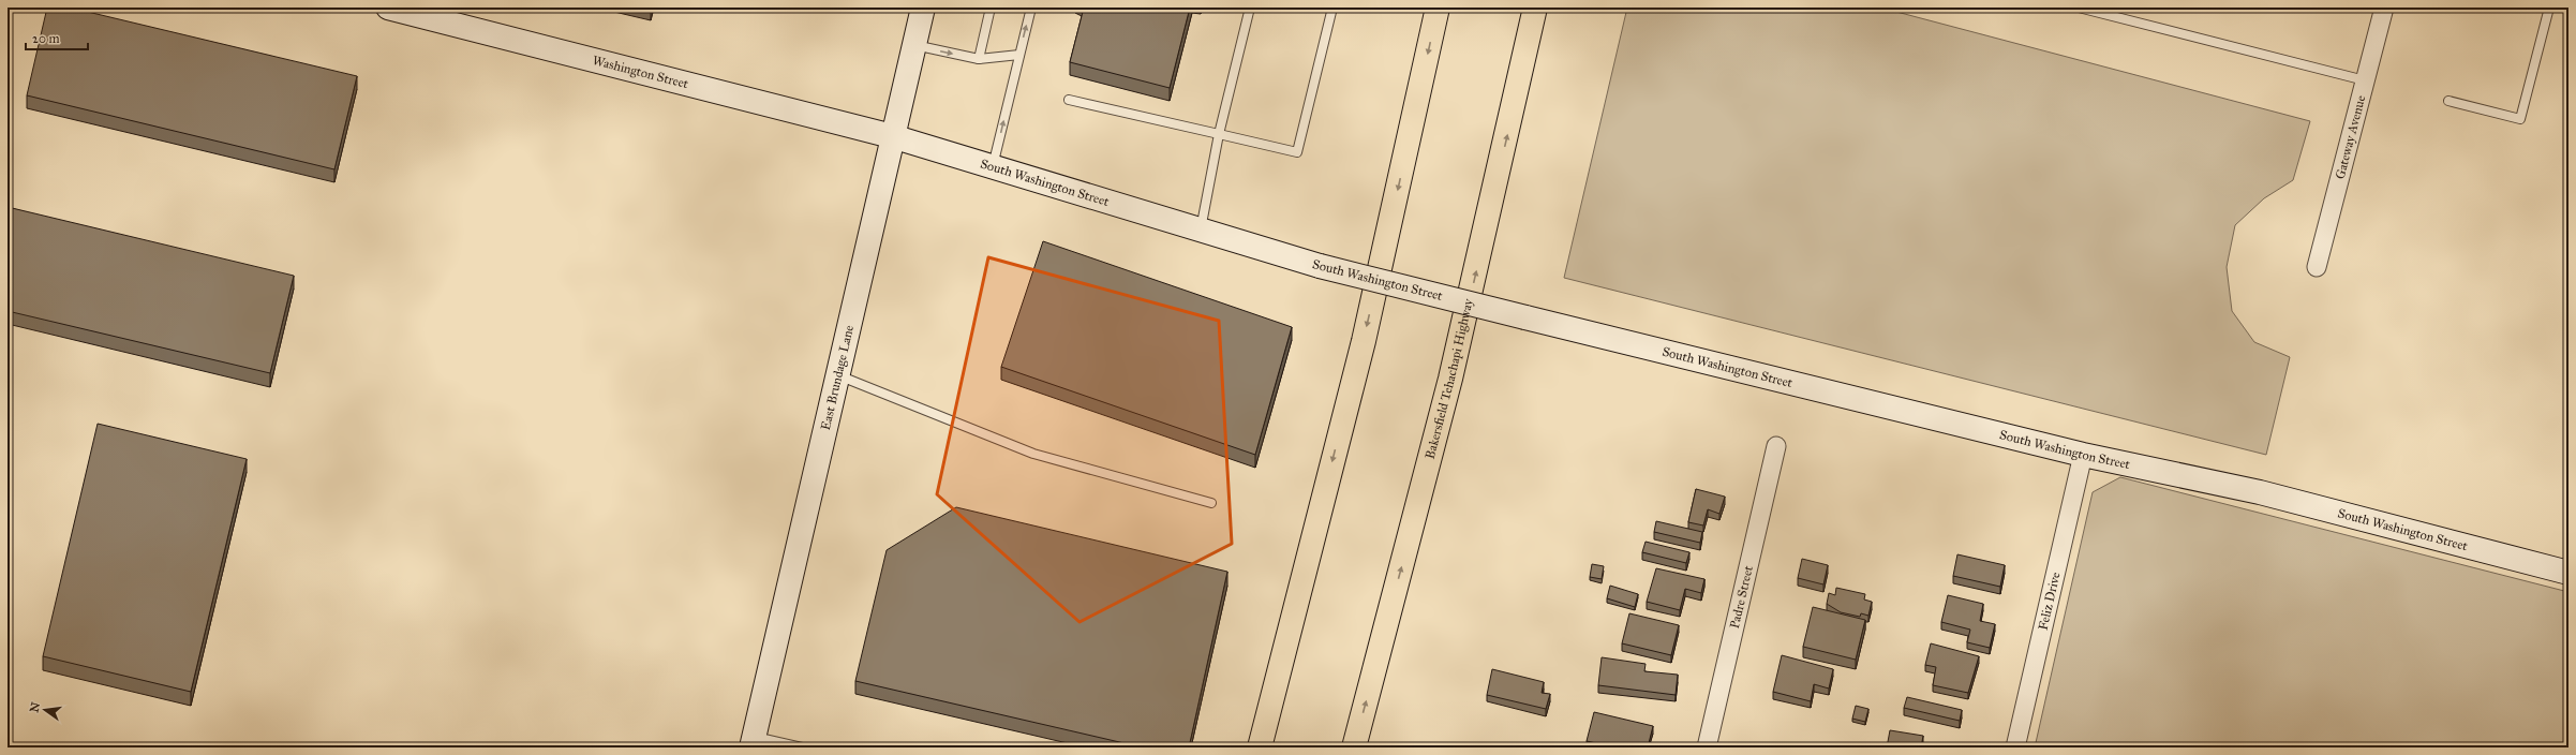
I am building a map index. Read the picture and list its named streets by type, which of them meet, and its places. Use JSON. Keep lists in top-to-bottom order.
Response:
{
  "streets": {
    "highway": ["Bakersfield Tehachapi Highway"],
    "street": [
      "Washington Street",
      "Gateway Avenue",
      "South Washington Street",
      "East Brundage Lane",
      "Padre Street",
      "Feliz Drive"
    ]
  },
  "crossings": [
    ["Washington Street", "South Washington Street"],
    ["Washington Street", "East Brundage Lane"],
    ["South Washington Street", "East Brundage Lane"],
    ["South Washington Street", "Feliz Drive"]
  ],
  "scale_bar": "20 m",
  "north": "left"
}
